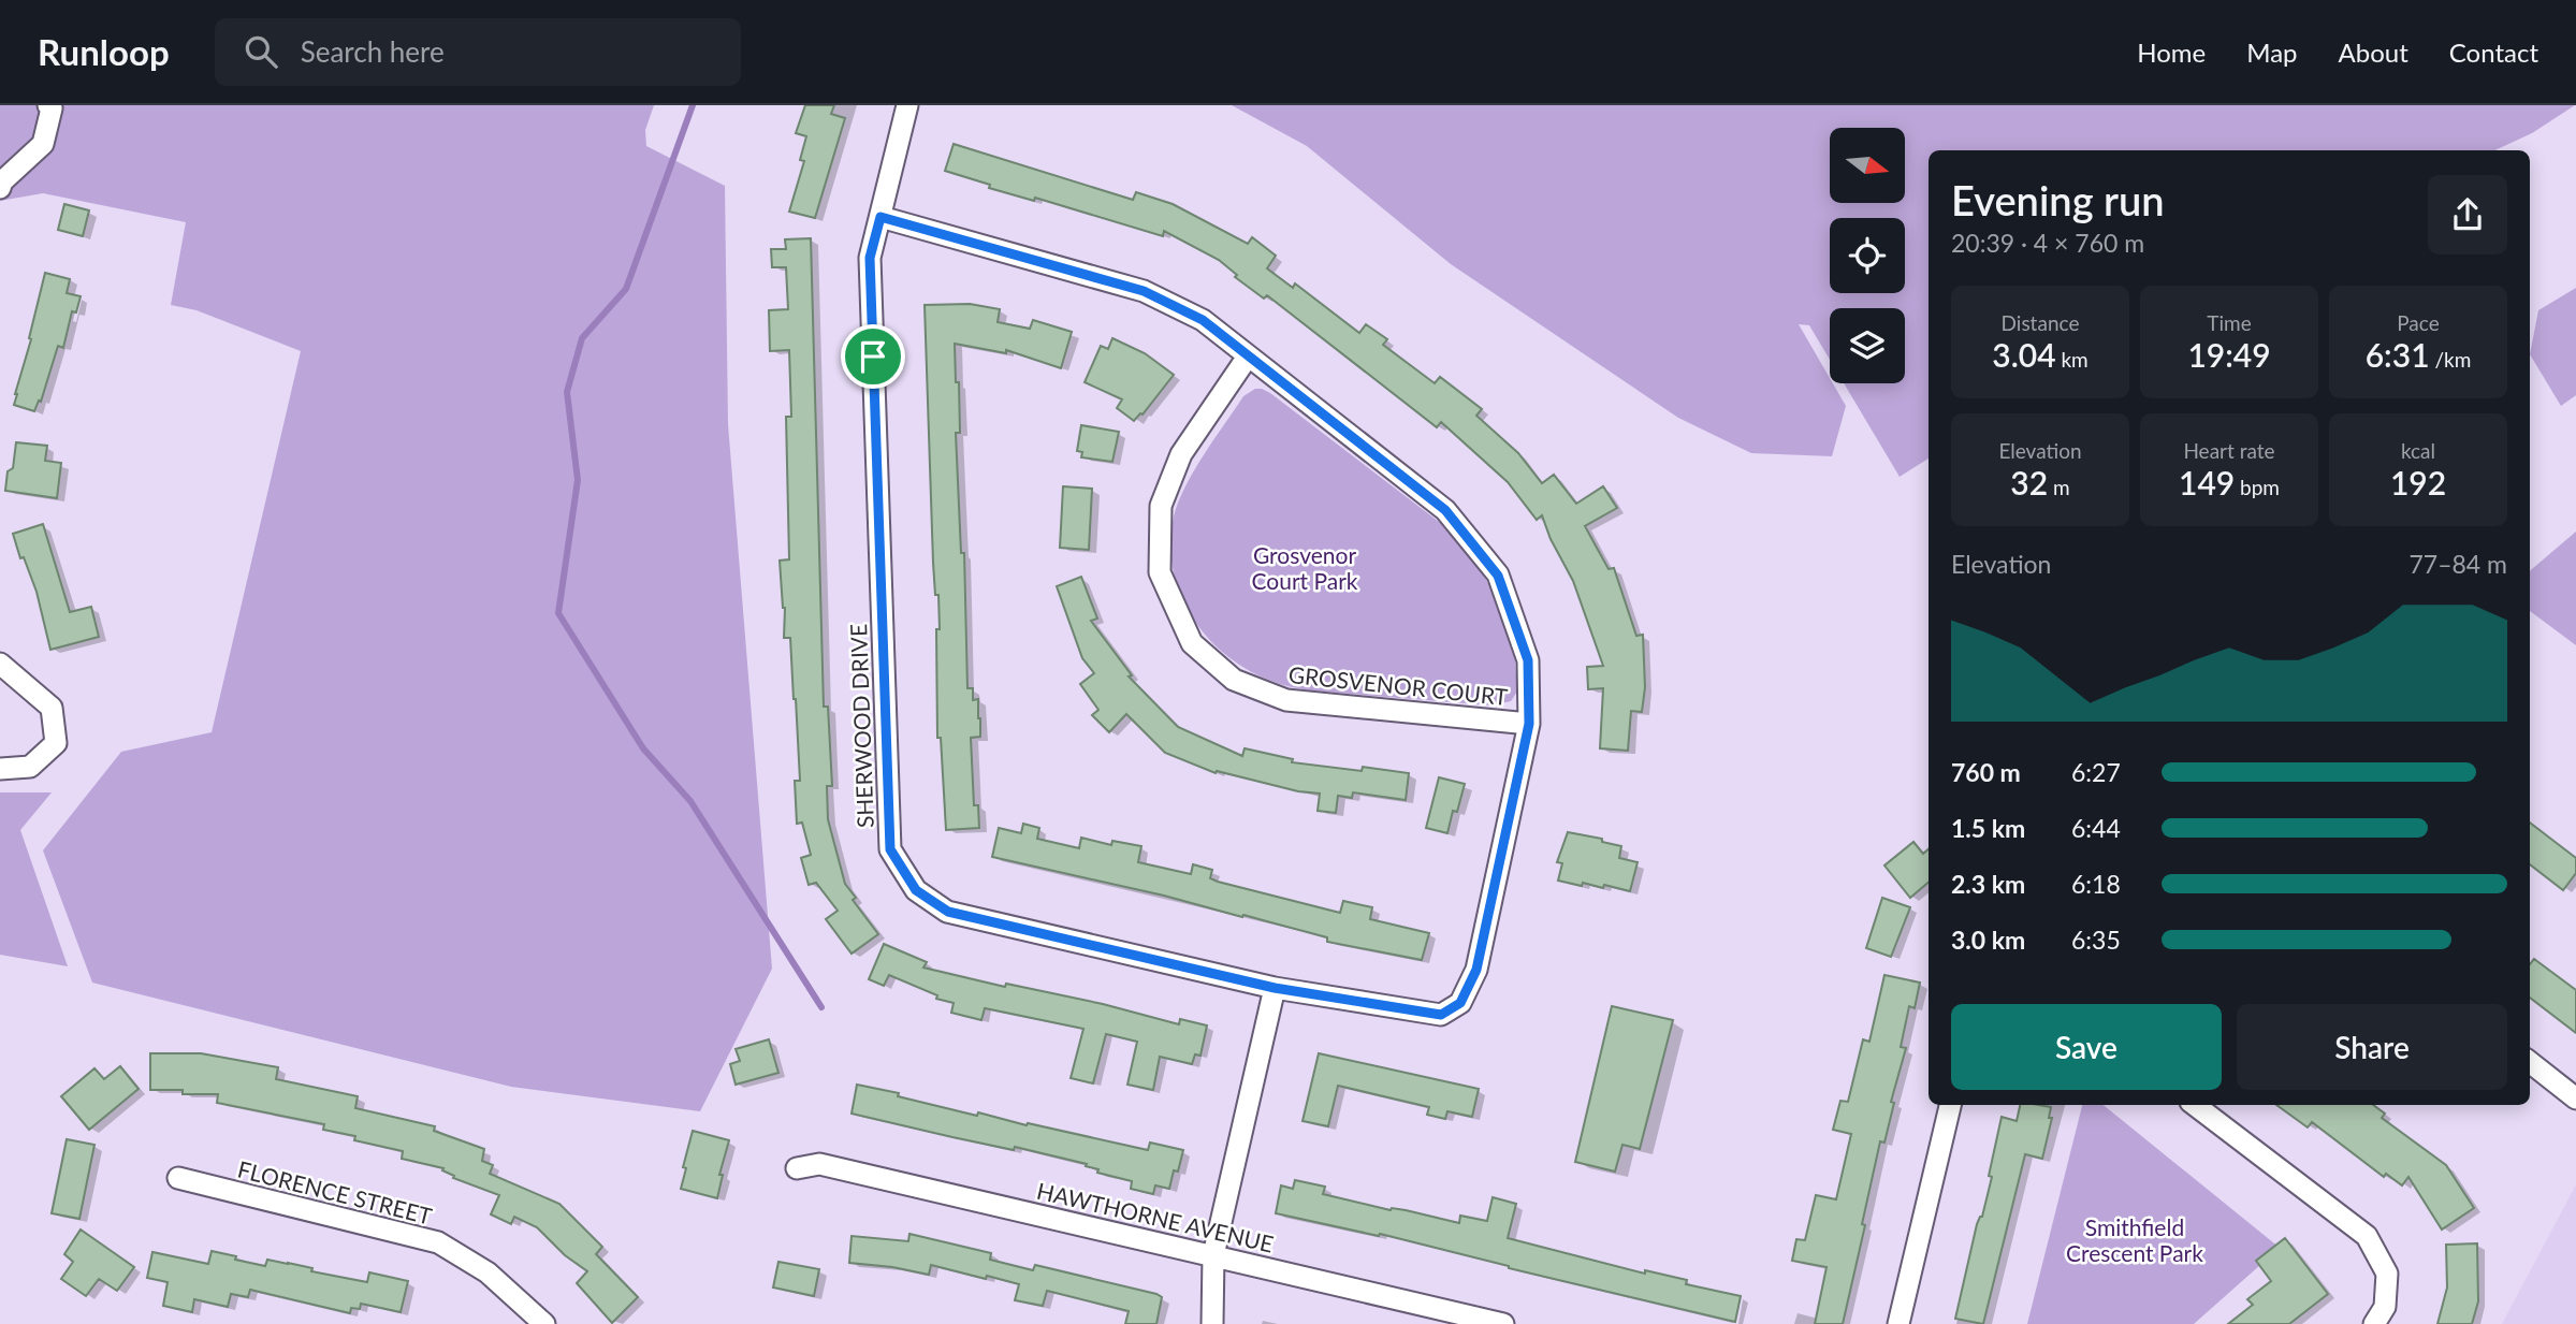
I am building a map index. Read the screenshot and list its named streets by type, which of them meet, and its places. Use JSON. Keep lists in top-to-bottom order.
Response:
{
  "streets": {
    "street": [
      "GROSVENOR COURT",
      "SHERWOOD DRIVE",
      "FLORENCE STREET",
      "HAWTHORNE AVENUE"
    ]
  },
  "crossings": [
    ["GROSVENOR COURT", "SHERWOOD DRIVE"]
  ],
  "parks": ["Grosvenor Court Park", "Smithfield Crescent Park"],
  "north": "right",
  "page": {
    "header": "Runloop",
    "search": "Search here",
    "nav": [
      "Home",
      "Map",
      "About",
      "Contact"
    ],
    "heading": ["Evening run", "20:39 · 4 × 760 m"],
    "stats": [
      ["Distance", "3.04 km"],
      ["Time", "19:49"],
      ["Pace", "6:31 /km"],
      ["Elevation", "32 m"],
      ["Heart rate", "149 bpm"],
      ["kcal", "192"]
    ],
    "chart": ["Elevation", "77–84 m"],
    "list": [
      {
        "name": "760 m",
        "note": "6:27"
      },
      {
        "name": "1.5 km",
        "note": "6:44"
      },
      {
        "name": "2.3 km",
        "note": "6:18"
      },
      {
        "name": "3.0 km",
        "note": "6:35"
      }
    ],
    "buttons": ["Save", "Share"]
  }
}
